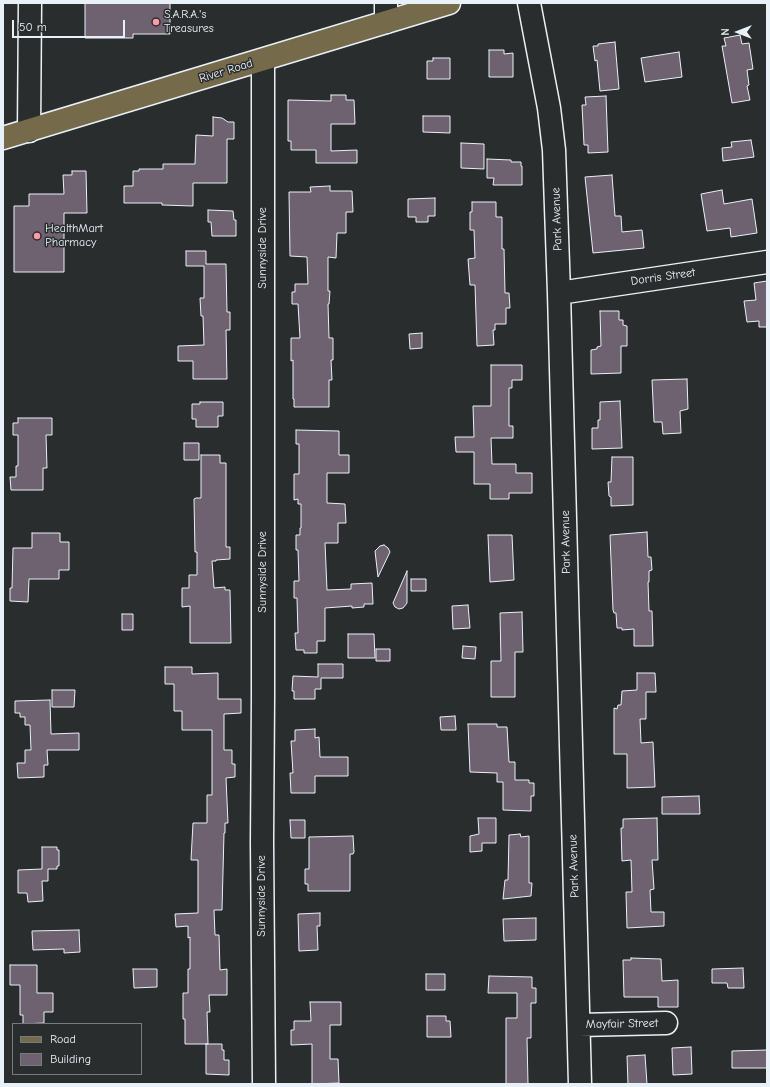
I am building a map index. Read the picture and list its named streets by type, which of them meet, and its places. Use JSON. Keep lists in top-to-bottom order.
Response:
{
  "streets": {
    "main road": ["River Road"],
    "street": [
      "Park Avenue",
      "Sunnyside Drive",
      "Dorris Street",
      "Mayfair Street"
    ]
  },
  "crossings": [
    ["River Road", "Sunnyside Drive"],
    ["Park Avenue", "Dorris Street"],
    ["Park Avenue", "Mayfair Street"]
  ],
  "places": ["S.A.R.A.'s Treasures", "HealthMart Pharmacy"],
  "legend": ["Road", "Building"],
  "scale_bar": "50 m",
  "north": "left"
}
